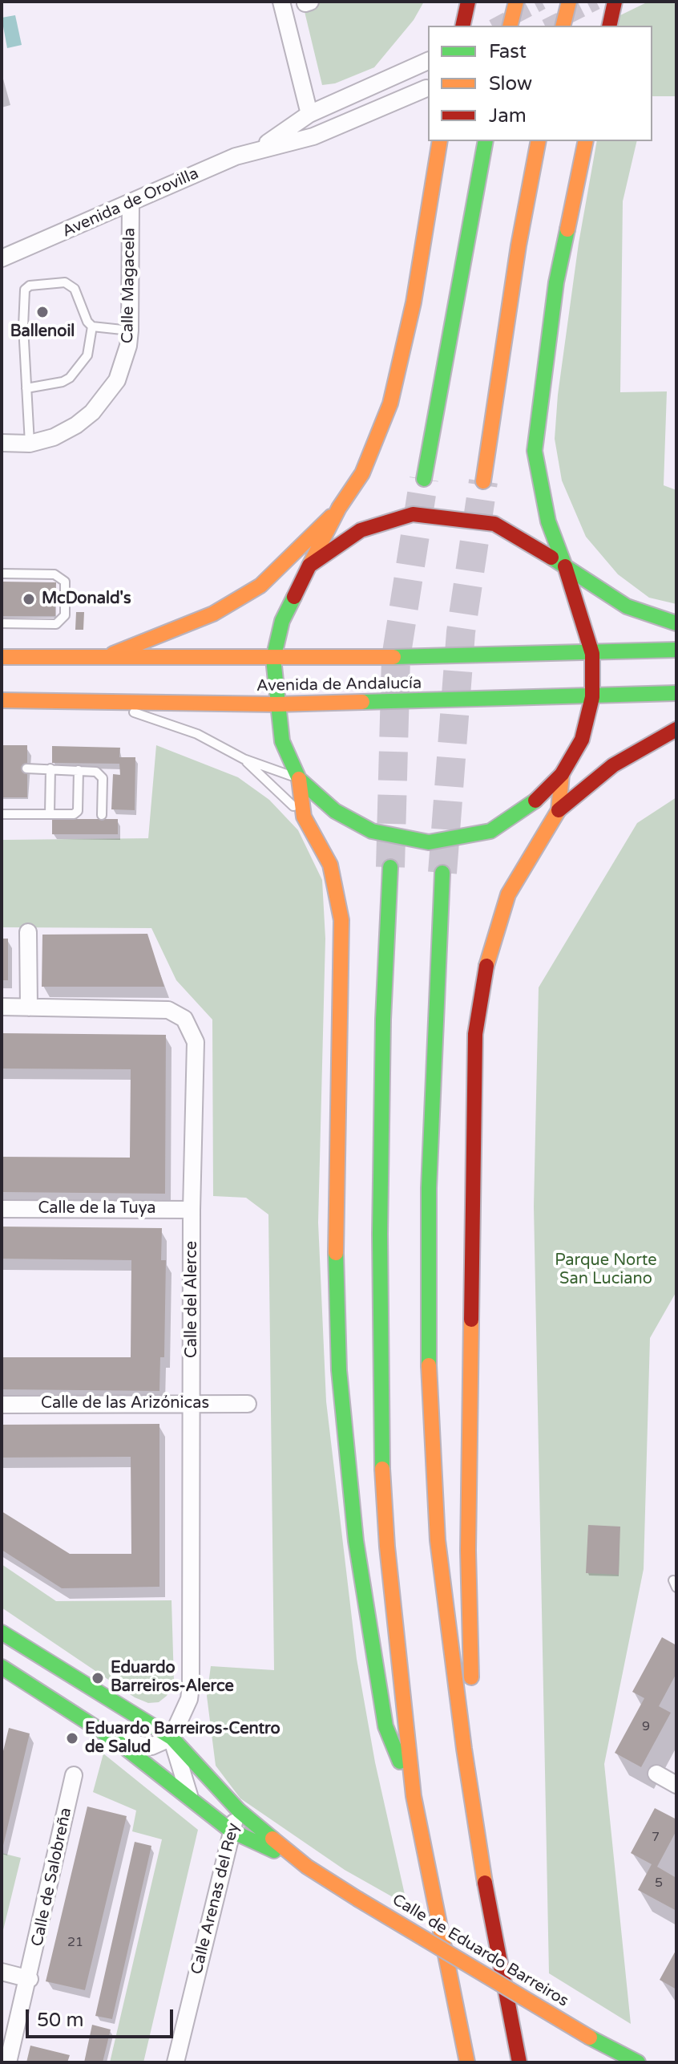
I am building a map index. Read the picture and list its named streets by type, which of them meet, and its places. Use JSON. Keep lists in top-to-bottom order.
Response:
{
  "streets": {
    "main road": ["Avenida de Andalucía", "Calle de Eduardo Barreiros"],
    "street": [
      "Avenida de Orovilla",
      "Calle Magacela",
      "Calle de la Tuya",
      "Calle del Alerce",
      "Calle de las Arizónicas",
      "Calle de Salobreña",
      "Calle Arenas del Rey"
    ]
  },
  "crossings": [
    ["Avenida de Orovilla", "Calle Magacela"],
    ["Calle de la Tuya", "Calle del Alerce"],
    ["Calle del Alerce", "Calle de las Arizónicas"],
    ["Calle del Alerce", "Calle de Eduardo Barreiros"],
    ["Calle Arenas del Rey", "Calle de Eduardo Barreiros"]
  ],
  "parks": ["Parque Norte San Luciano"],
  "places": [
    "Ballenoil",
    "McDonald's",
    "Eduardo Barreiros-Alerce",
    "Eduardo Barreiros-Centro de Salud"
  ],
  "house_numbers": [
    "9",
    "7",
    "5",
    "21"
  ],
  "legend": ["Fast", "Slow", "Jam"],
  "scale_bar": "50 m"
}
